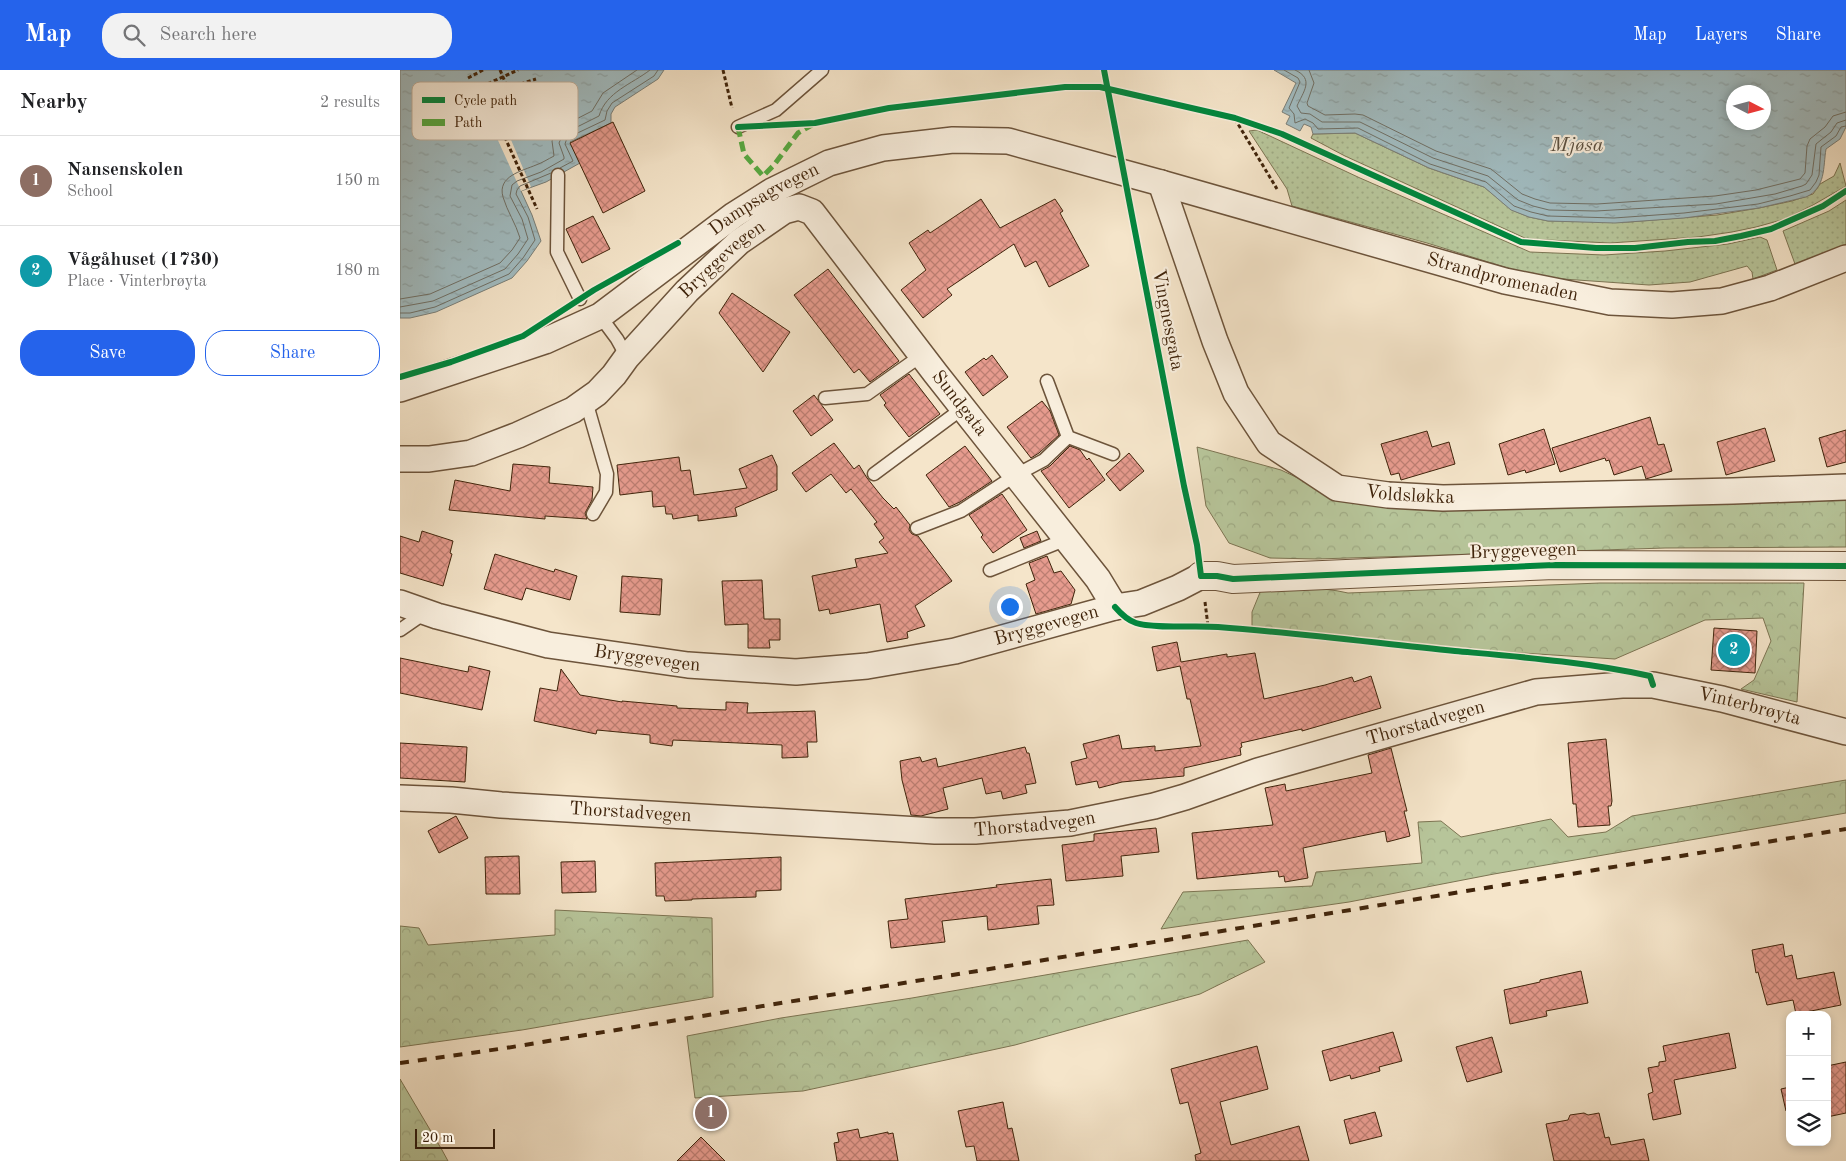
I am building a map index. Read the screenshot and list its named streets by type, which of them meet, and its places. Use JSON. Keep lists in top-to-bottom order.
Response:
{
  "streets": {
    "street": [
      "Dampsagvegen",
      "Bryggevegen",
      "Strandpromenaden",
      "Sundgata",
      "Voldsløkka",
      "Vinterbrøyta",
      "Thorstadvegen"
    ],
    "cycle path": ["Vingnesgata"]
  },
  "crossings": [
    ["Dampsagvegen", "Strandpromenaden"],
    ["Dampsagvegen", "Voldsløkka"],
    ["Bryggevegen", "Sundgata"],
    ["Strandpromenaden", "Voldsløkka"],
    ["Vinterbrøyta", "Thorstadvegen"]
  ],
  "water": ["Mjøsa"],
  "legend": ["Cycle path", "Path"],
  "scale_bar": "20 m",
  "north": "right",
  "page": {
    "header": "Map",
    "search": "Search here",
    "nav": ["Map", "Layers", "Share"],
    "heading": ["Nearby", "2 results"],
    "list": [
      {
        "mark": "1",
        "name": "Nansenskolen",
        "note": "School",
        "value": "150 m"
      },
      {
        "mark": "2",
        "name": "Vågåhuset (1730)",
        "note": "Place · Vinterbrøyta",
        "value": "180 m"
      }
    ],
    "buttons": ["Save", "Share"],
    "pins": ["2", "1"],
    "map_buttons": ["+", "−"],
    "scale": "20 m"
  }
}
